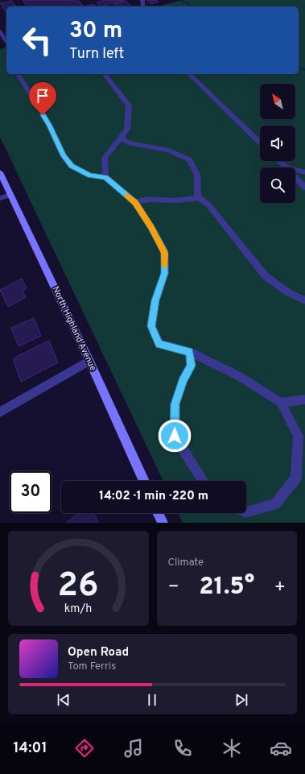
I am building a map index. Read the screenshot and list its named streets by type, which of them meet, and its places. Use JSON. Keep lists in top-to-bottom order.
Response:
{
  "streets": {
    "street": ["North Highland Avenue"]
  },
  "north": "top left",
  "page": {
    "turn": ["30 m", "Turn left"],
    "limit": "30",
    "trip": "14:02 · 1 min · 220 m",
    "tile": "Climate",
    "heat": ["−", "21.5°", "+"],
    "song": ["Open Road", "Tom Ferris"],
    "tabs": "14:01",
    "gauge": ["26", "km/h"]
  }
}
